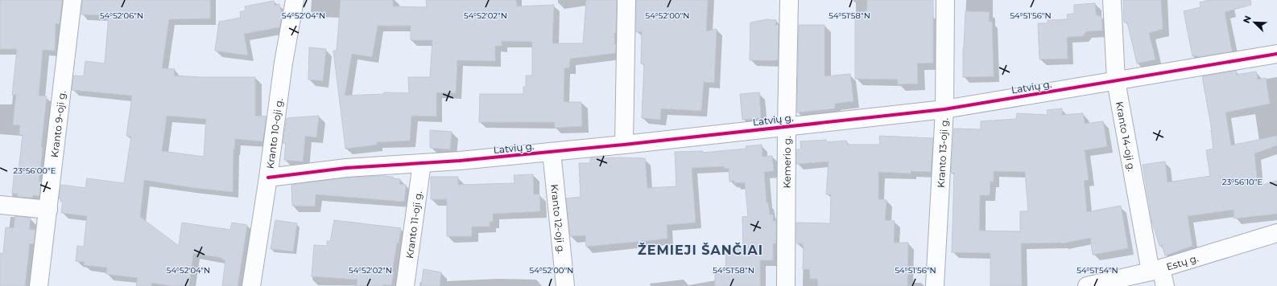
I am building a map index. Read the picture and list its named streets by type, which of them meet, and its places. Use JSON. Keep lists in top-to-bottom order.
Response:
{
  "streets": {
    "street": [
      "Latvių g.",
      "Kranto 9-oji g.",
      "Kranto 10-oji g.",
      "Kranto 14-oji g.",
      "Kranto 13-oji g.",
      "Kemerio g.",
      "Kranto 12-oji g.",
      "Kranto 11-oji g.",
      "Estų g."
    ]
  },
  "crossings": [
    ["Latvių g.", "Kranto 10-oji g."],
    ["Latvių g.", "Kranto 14-oji g."],
    ["Latvių g.", "Kranto 13-oji g."],
    ["Latvių g.", "Kemerio g."],
    ["Latvių g.", "Kranto 12-oji g."],
    ["Latvių g.", "Kranto 11-oji g."],
    ["Kranto 14-oji g.", "Estų g."]
  ],
  "districts": ["ŽEMIEJI ŠANČIAI"],
  "north": "top left",
  "coordinates": [
    "54°52'06\"N",
    "54°52'04\"N",
    "54°52'02\"N",
    "54°52'00\"N",
    "54°51'58\"N",
    "54°51'56\"N",
    "23°56'00\"E",
    "23°56'10\"E",
    "54°51'54\"N"
  ]
}
